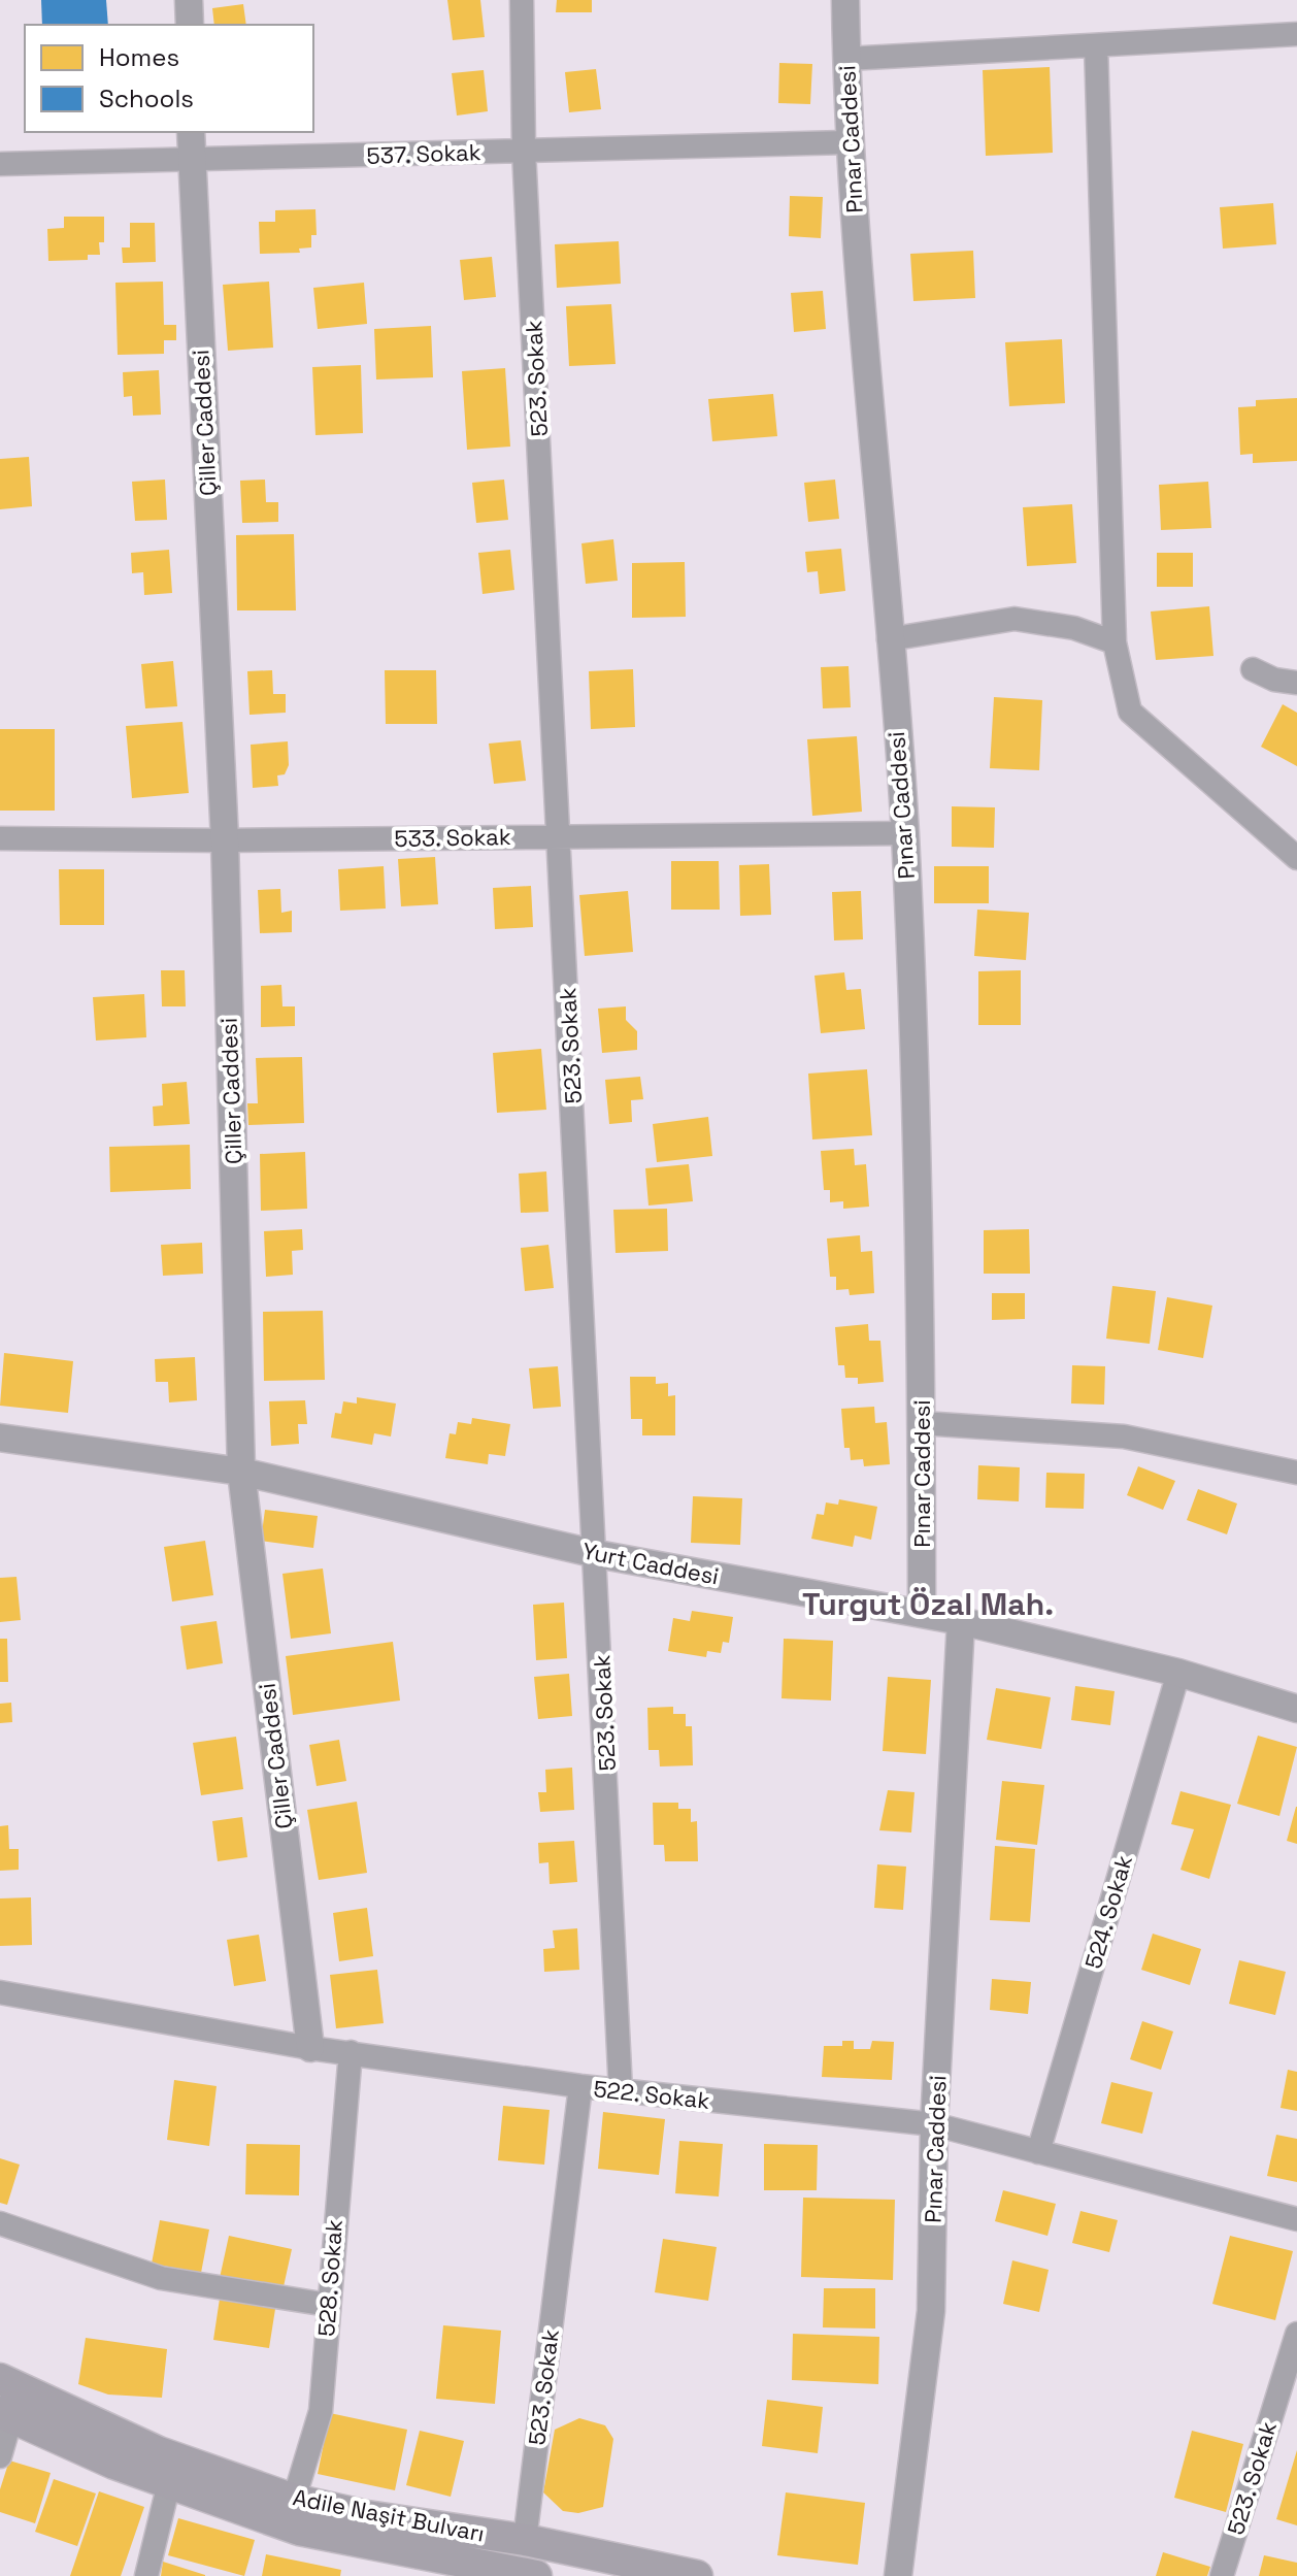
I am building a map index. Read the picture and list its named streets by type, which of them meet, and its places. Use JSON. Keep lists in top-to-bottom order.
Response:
{
  "streets": {
    "main road": ["Adile Naşit Bulvarı"],
    "street": [
      "Pınar Caddesi",
      "537. Sokak",
      "523. Sokak",
      "Çiller Caddesi",
      "533. Sokak",
      "Yurt Caddesi",
      "524. Sokak",
      "522. Sokak",
      "528. Sokak"
    ]
  },
  "crossings": [
    ["Pınar Caddesi", "537. Sokak"],
    ["Pınar Caddesi", "533. Sokak"],
    ["Pınar Caddesi", "Yurt Caddesi"],
    ["Pınar Caddesi", "522. Sokak"],
    ["537. Sokak", "523. Sokak"],
    ["537. Sokak", "Çiller Caddesi"],
    ["523. Sokak", "533. Sokak"],
    ["523. Sokak", "Yurt Caddesi"],
    ["523. Sokak", "522. Sokak"],
    ["523. Sokak", "Adile Naşit Bulvarı"],
    ["Çiller Caddesi", "533. Sokak"],
    ["Çiller Caddesi", "Yurt Caddesi"],
    ["Çiller Caddesi", "522. Sokak"],
    ["Yurt Caddesi", "524. Sokak"],
    ["524. Sokak", "522. Sokak"],
    ["522. Sokak", "528. Sokak"],
    ["528. Sokak", "Adile Naşit Bulvarı"]
  ],
  "districts": ["Turgut Özal Mah."],
  "legend": ["Homes", "Schools"]
}
